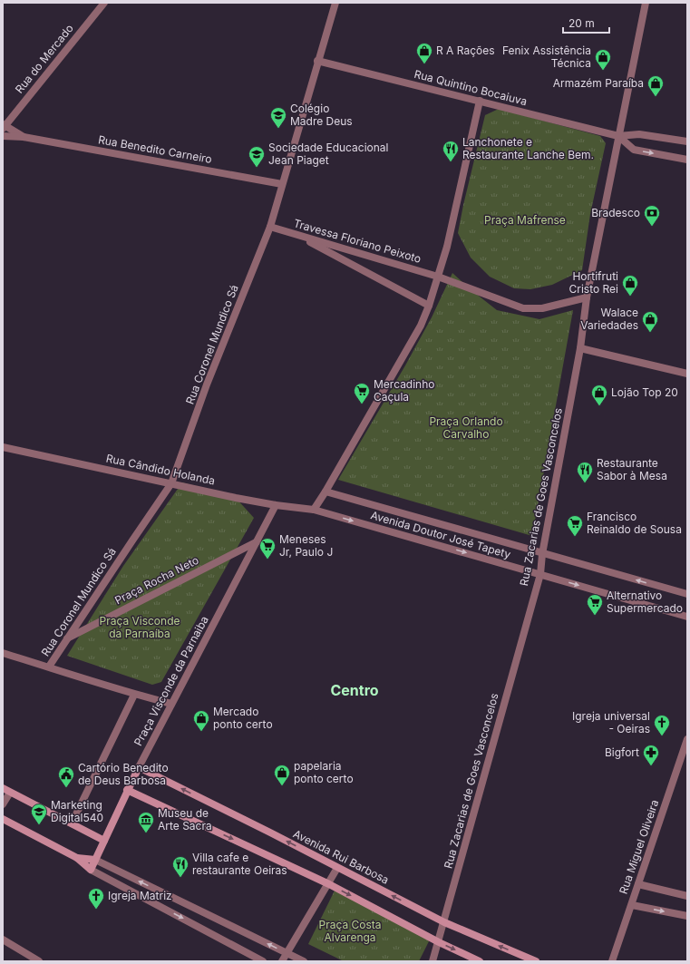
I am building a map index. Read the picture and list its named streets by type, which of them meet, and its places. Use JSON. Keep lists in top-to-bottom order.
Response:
{
  "streets": {
    "main road": ["Praça Visconde da Parnaiba", "Avenida Rui Barbosa"],
    "street": [
      "Rua do Mercado",
      "Rua Quintino Bocaiuva",
      "Rua Benedito Carneiro",
      "Travessa Floriano Peixoto",
      "Rua Coronel Mundico Sá",
      "Rua Cândido Holanda",
      "Rua Zacarias de Goes Vasconcelos",
      "Avenida Doutor José Tapety",
      "Praça Rocha Neto",
      "Rua Miguel Oliveira"
    ]
  },
  "crossings": [
    ["Rua do Mercado", "Rua Benedito Carneiro"],
    ["Rua Quintino Bocaiuva", "Rua Coronel Mundico Sá"],
    ["Rua Quintino Bocaiuva", "Rua Zacarias de Goes Vasconcelos"],
    ["Rua Benedito Carneiro", "Rua Coronel Mundico Sá"],
    ["Travessa Floriano Peixoto", "Rua Coronel Mundico Sá"],
    ["Rua Coronel Mundico Sá", "Rua Cândido Holanda"],
    ["Rua Coronel Mundico Sá", "Praça Rocha Neto"],
    ["Rua Cândido Holanda", "Avenida Doutor José Tapety"],
    ["Rua Cândido Holanda", "Praça Visconde da Parnaiba"],
    ["Rua Zacarias de Goes Vasconcelos", "Avenida Doutor José Tapety"],
    ["Rua Zacarias de Goes Vasconcelos", "Avenida Rui Barbosa"],
    ["Praça Rocha Neto", "Praça Visconde da Parnaiba"],
    ["Praça Visconde da Parnaiba", "Avenida Rui Barbosa"]
  ],
  "districts": ["Centro"],
  "parks": [
    "Praça Mafrense",
    "Praça Orlando Carvalho",
    "Praça Visconde da Parnaíba",
    "Praça Costa Alvarenga"
  ],
  "places": {
    "shop": [
      "R A Rações",
      "Fenix Assistência Técnica",
      "Armazém Paraíba",
      "Hortifruti Cristo Rei",
      "Walace Variedades",
      "Lojão Top 20",
      "Mercado ponto certo",
      "papelaria ponto certo"
    ],
    "school or university": ["Colégio Madre Deus", "Sociedade Educacional Jean Piaget", "Marketing Digital540"],
    "restaurant": ["Lanchonete e Restaurante Lanche Bem.", "Restaurante Sabor à Mesa", "Villa cafe e restaurante Oeiras"],
    "bank": ["Bradesco"],
    "supermarket": [
      "Mercadinho Caçula",
      "Francisco Reinaldo de Sousa",
      "Meneses Jr, Paulo J",
      "Alternativo Supermercado"
    ],
    "church": ["Igreja universal - Oeiras", "Igreja Matriz"],
    "pharmacy": ["Bigfort"],
    "public building": ["Cartório Benedito de Deus Barbosa"],
    "museum": ["Museu de Arte Sacra"]
  },
  "scale_bar": "20 m"
}
